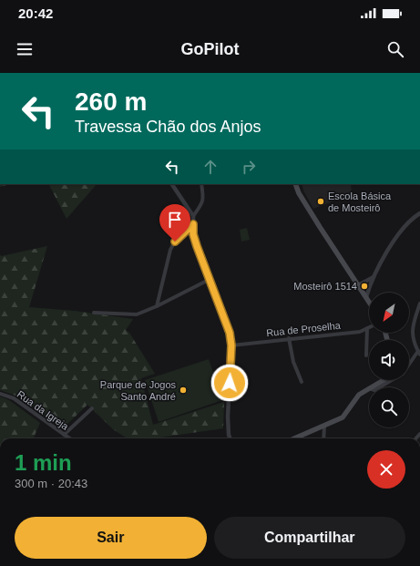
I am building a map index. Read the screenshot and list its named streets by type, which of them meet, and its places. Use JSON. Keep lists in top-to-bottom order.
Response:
{
  "streets": {
    "street": ["Rua de Proselha", "Rua da Igreja"]
  },
  "places": ["Escola Básica de Mosteirô", "Mosteirô 1514", "Parque de Jogos Santo André"],
  "north": "bottom left",
  "page": {
    "status": "20:42",
    "header": "GoPilot",
    "turn": ["260 m", "Travessa Chão dos Anjos"],
    "heading": ["1 min", "300 m · 20:43"],
    "buttons": ["Sair", "Compartilhar"]
  }
}
